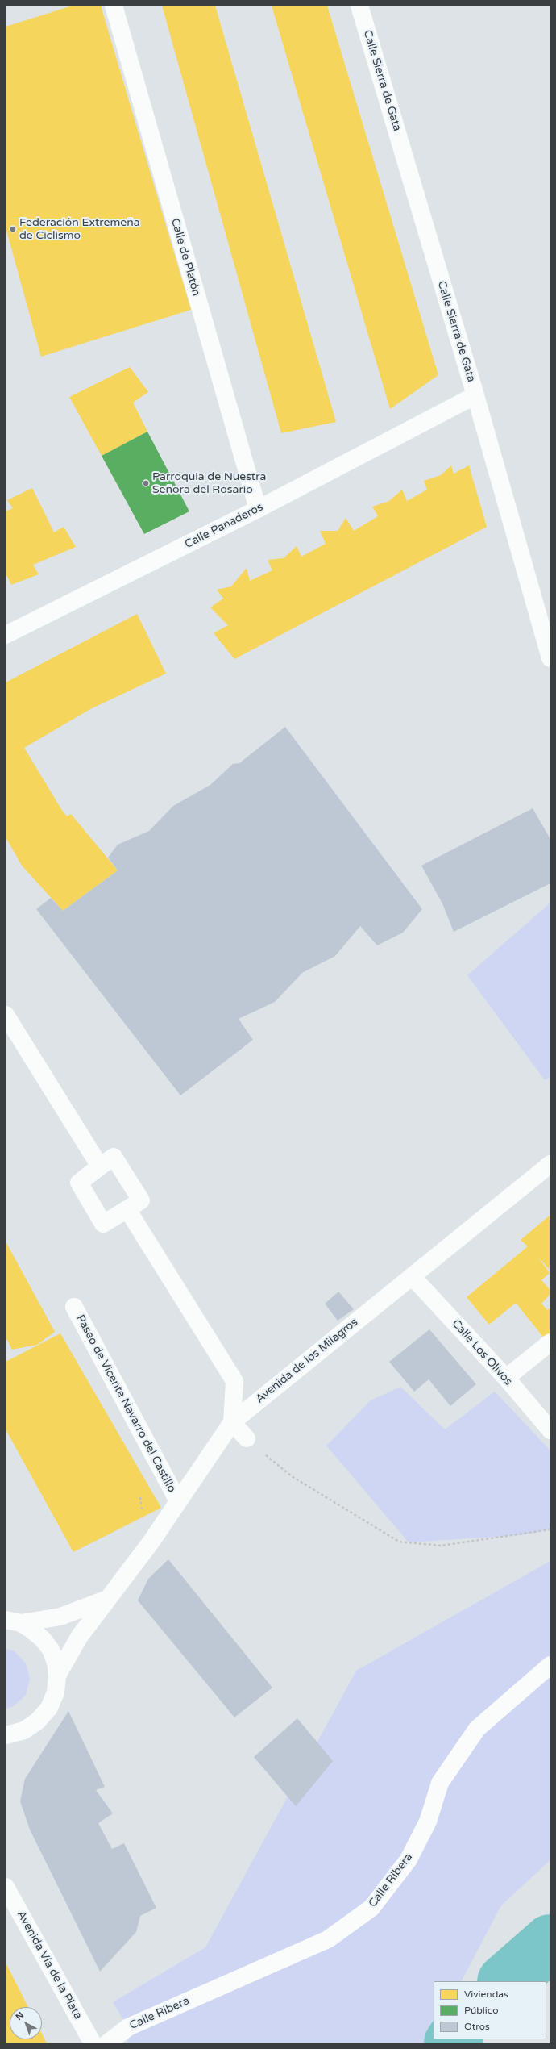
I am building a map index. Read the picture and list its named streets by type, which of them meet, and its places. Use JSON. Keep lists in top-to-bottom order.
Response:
{
  "streets": {
    "street": [
      "Calle Sierra de Gata",
      "Calle de Platón",
      "Calle Panaderos",
      "Calle Los Olivos",
      "Avenida de los Milagros",
      "Paseo de Vicente Navarro del Castillo",
      "Calle Ribera",
      "Avenida Vía de la Plata"
    ]
  },
  "crossings": [
    ["Calle Sierra de Gata", "Calle Panaderos"],
    ["Calle de Platón", "Calle Panaderos"],
    ["Calle Los Olivos", "Avenida de los Milagros"],
    ["Avenida de los Milagros", "Paseo de Vicente Navarro del Castillo"]
  ],
  "places": ["Federación Extremeña de Ciclismo", "Parroquia de Nuestra Señora del Rosario"],
  "legend": ["Viviendas", "Público", "Otros"],
  "north": "top left"
}
